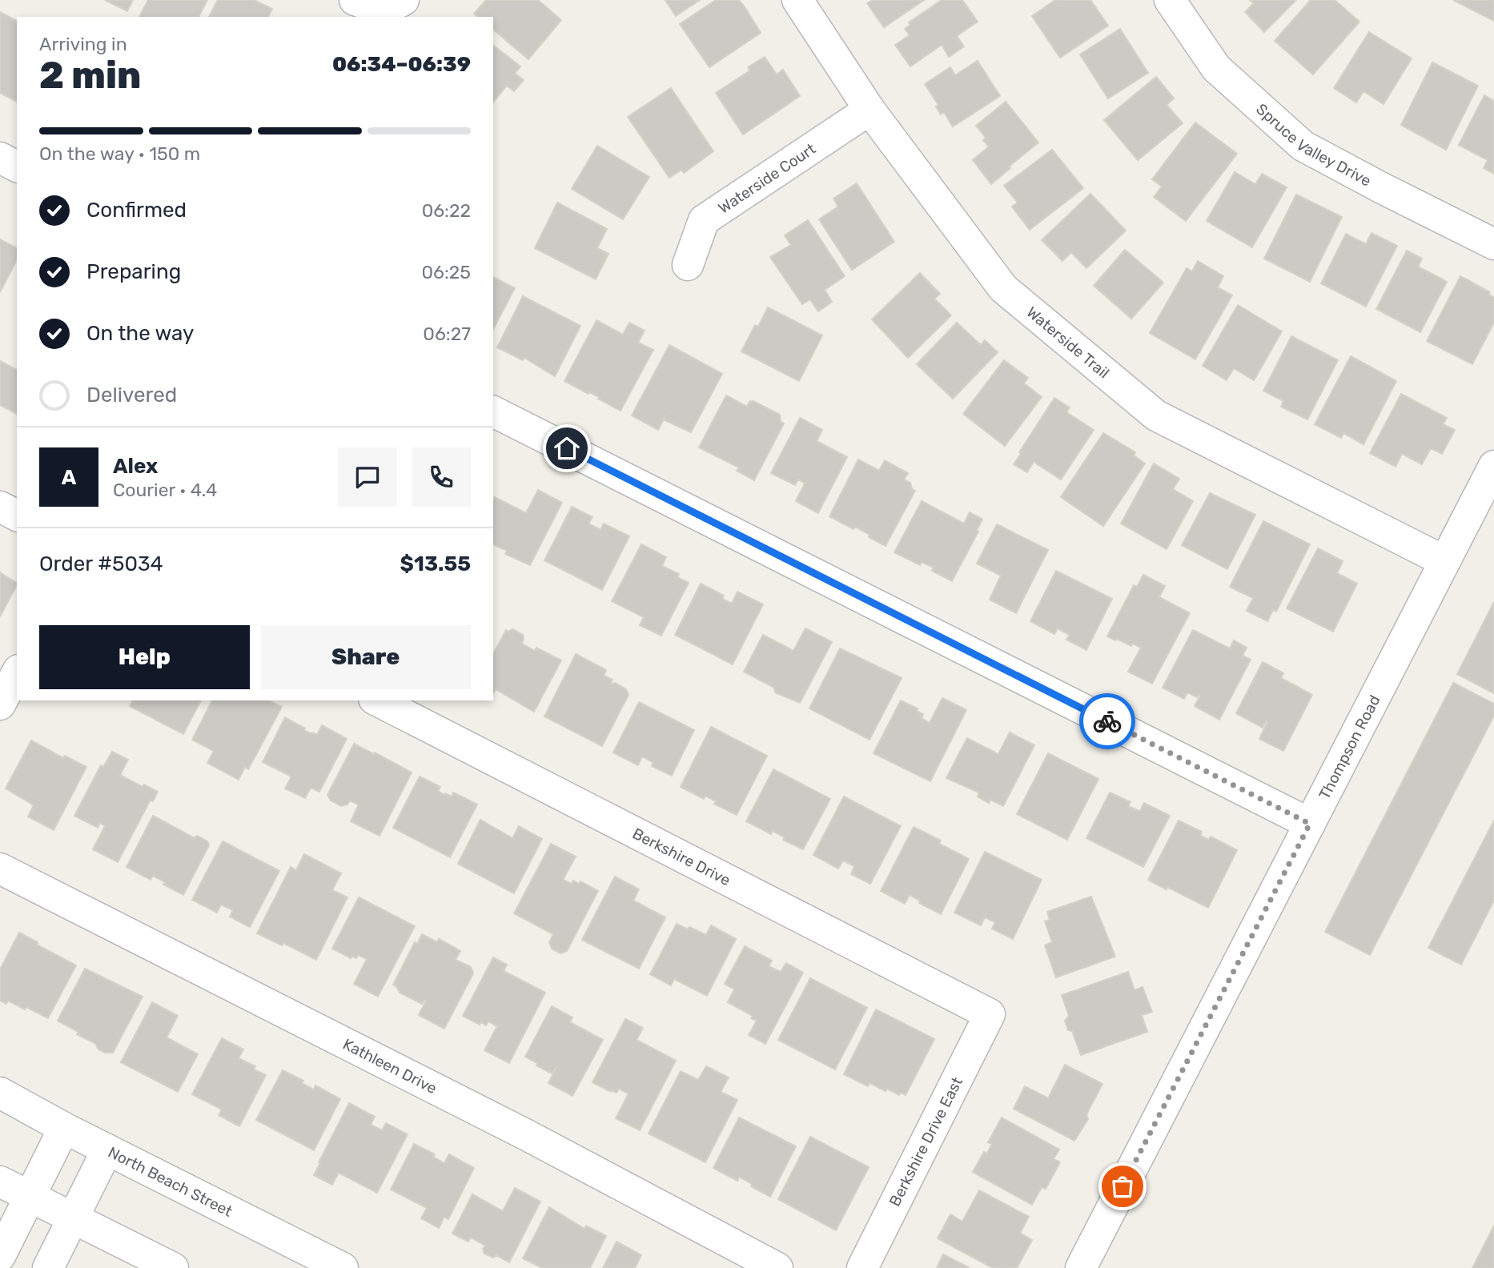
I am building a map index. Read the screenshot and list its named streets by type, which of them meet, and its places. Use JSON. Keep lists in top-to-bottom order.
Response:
{
  "streets": {
    "street": [
      "Spruce Valley Drive",
      "Waterside Court",
      "Waterside Trail",
      "Thompson Road",
      "Berkshire Drive",
      "Kathleen Drive",
      "Berkshire Drive East",
      "North Beach Street"
    ]
  },
  "crossings": [
    ["Waterside Court", "Waterside Trail"],
    ["Waterside Trail", "Thompson Road"],
    ["Berkshire Drive", "Berkshire Drive East"]
  ],
  "page": {
    "heading": ["2 min", "Arriving in", "06:34–06:39"],
    "panel": [
      "Alex",
      "Courier · 4.4",
      "Order #5034",
      "$13.55"
    ],
    "bar": "On the way · 150 m",
    "list": [
      ["Confirmed", "06:22"],
      ["Preparing", "06:25"],
      ["On the way", "06:27"],
      "Delivered"
    ],
    "round": "A",
    "buttons": ["Help", "Share"]
  }
}
